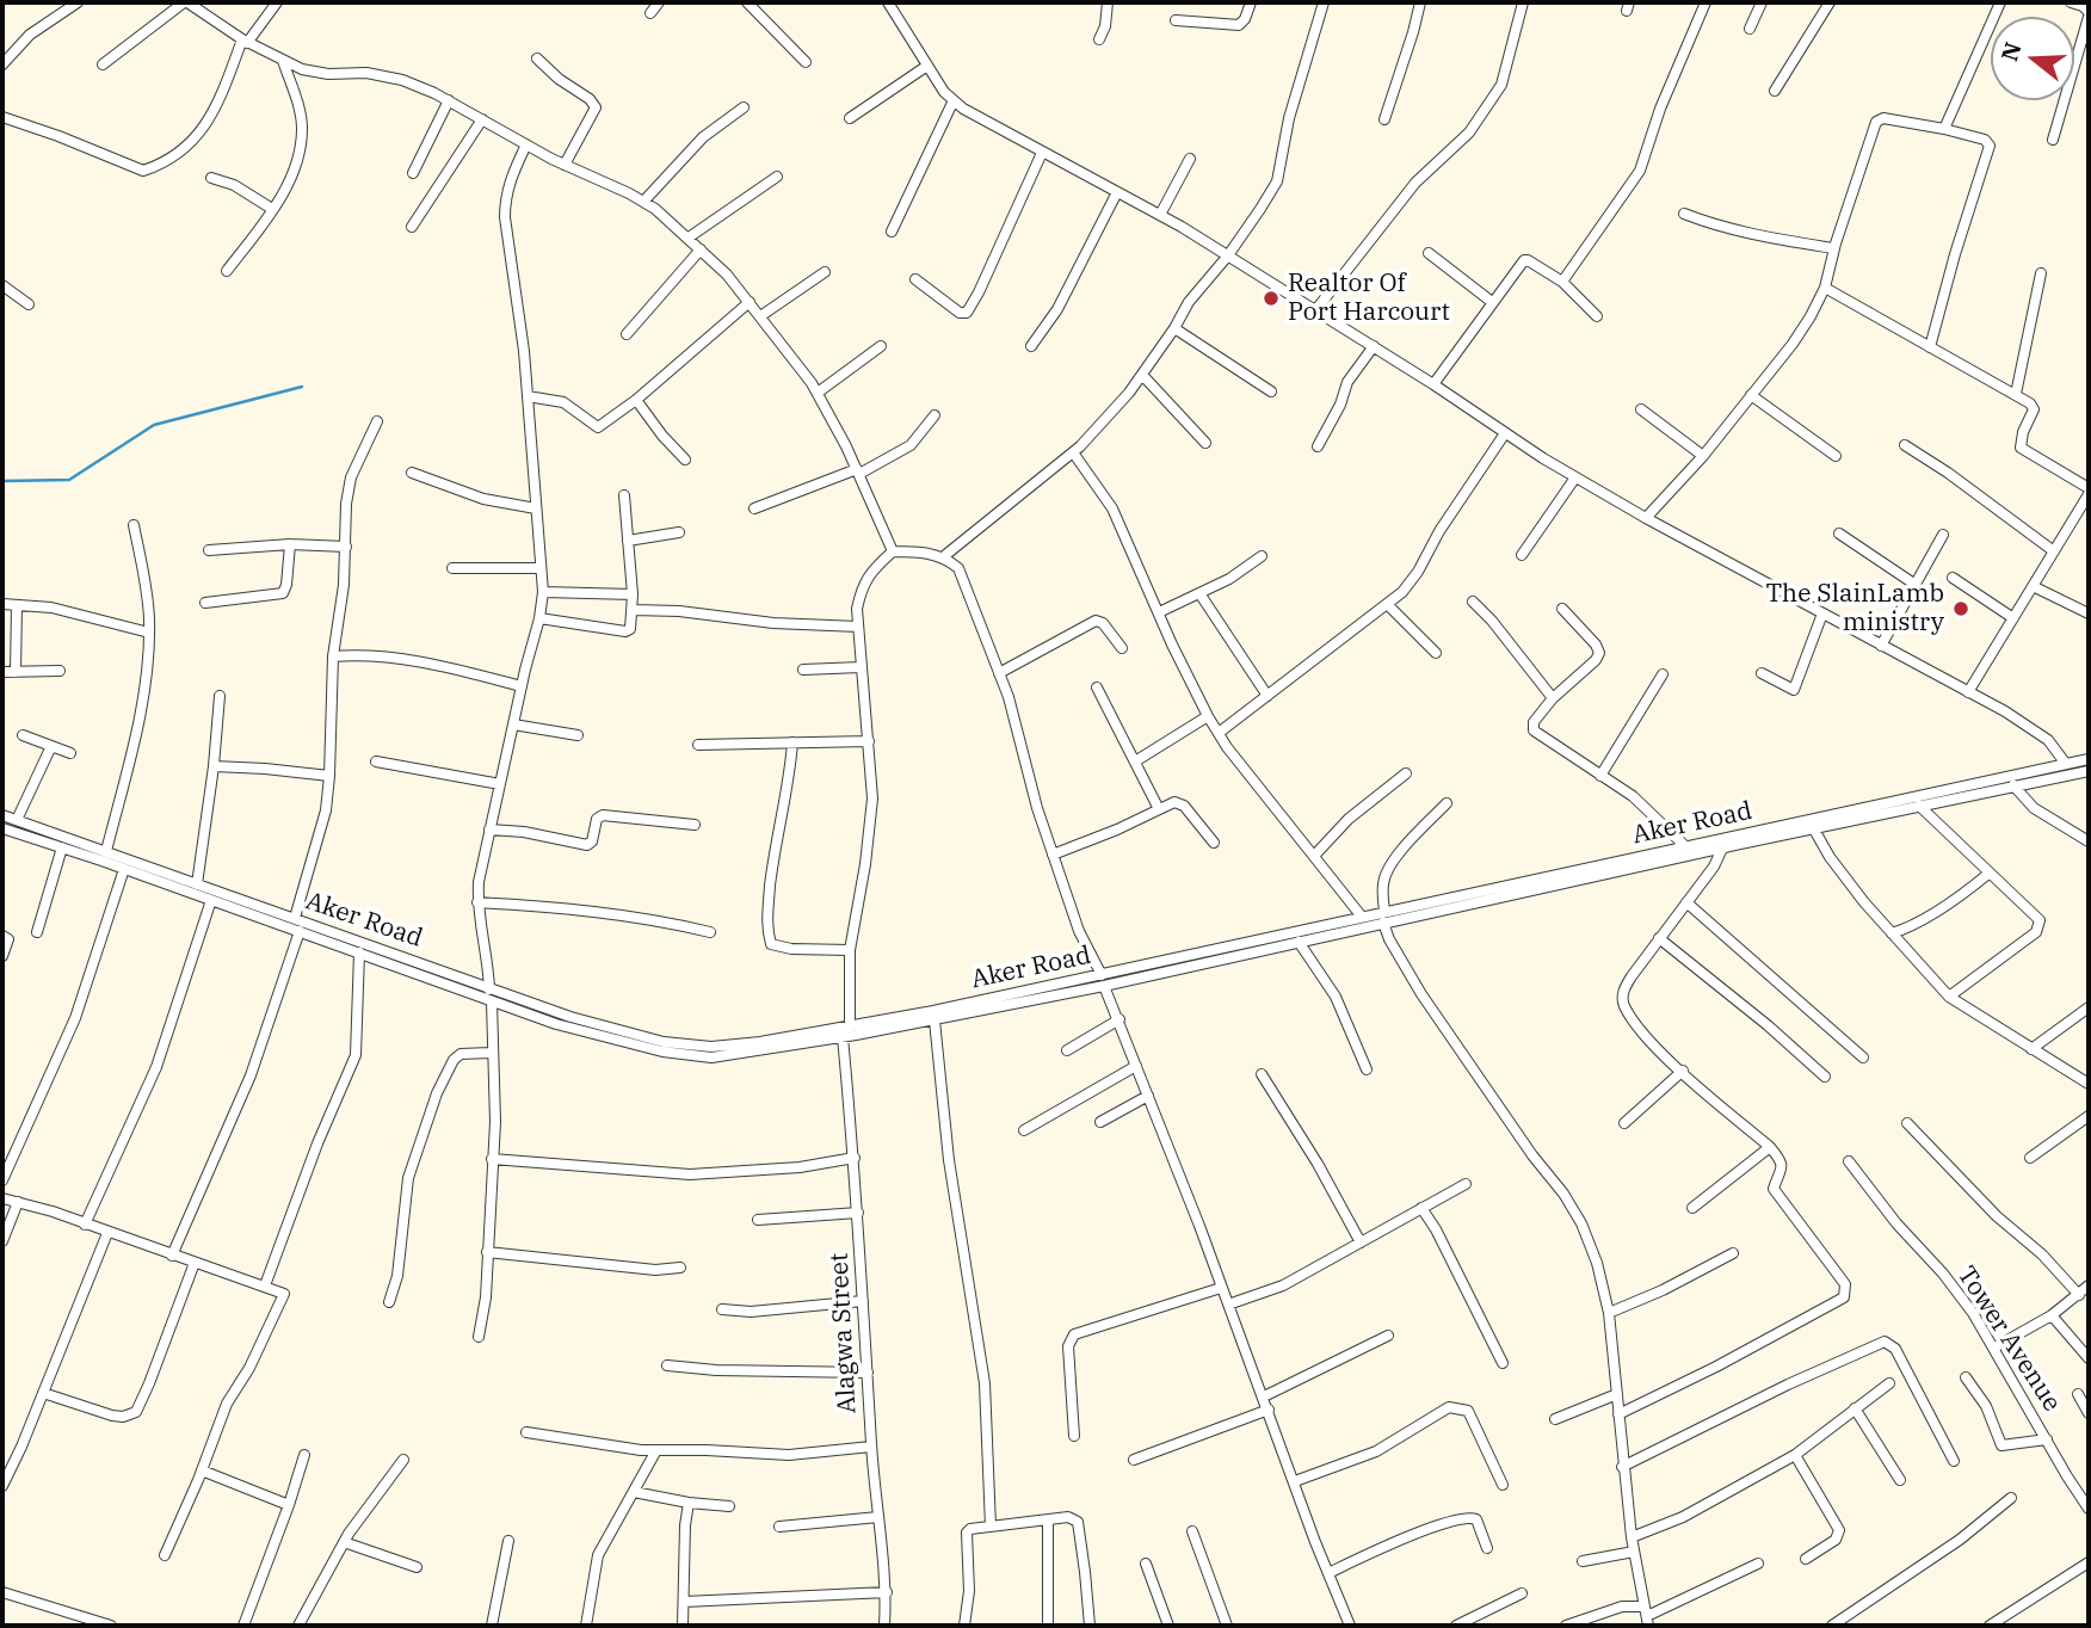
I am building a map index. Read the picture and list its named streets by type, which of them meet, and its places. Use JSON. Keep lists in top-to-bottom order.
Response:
{
  "streets": {
    "street": ["Aker Road", "Alagwa Street", "Tower Avenue"]
  },
  "crossings": [
    ["Aker Road", "Alagwa Street"]
  ],
  "places": ["Realtor Of Port Harcourt", "The SlainLamb ministry"],
  "north": "left"
}
